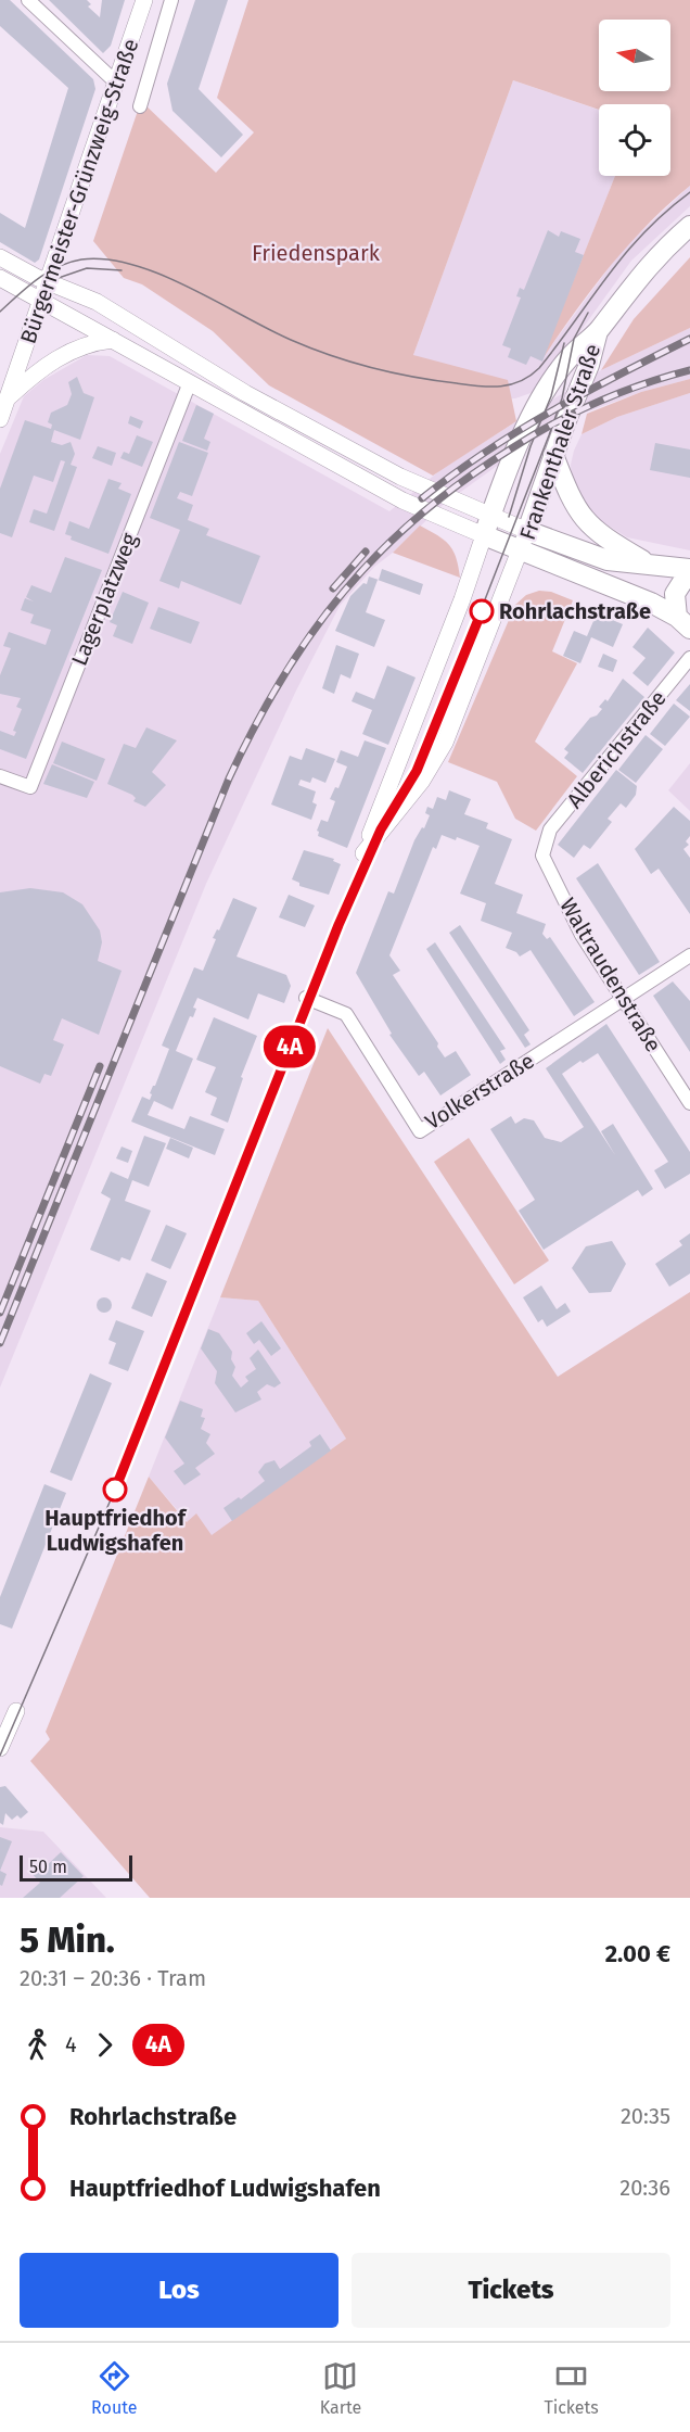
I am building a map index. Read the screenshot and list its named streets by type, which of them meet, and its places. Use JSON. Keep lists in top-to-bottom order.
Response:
{
  "streets": {
    "main road": ["Frankenthaler Straße"],
    "street": [
      "Bürgermeister-Grünzweig-Straße",
      "Lagerplatzweg",
      "Alberichstraße",
      "Waltraudenstraße",
      "Volkerstraße"
    ]
  },
  "crossings": [
    ["Alberichstraße", "Waltraudenstraße"],
    ["Waltraudenstraße", "Volkerstraße"]
  ],
  "parks": ["Friedenspark"],
  "places": ["Rohrlachstraße", "Hauptfriedhof Ludwigshafen"],
  "lines": ["tram line 4A"],
  "scale_bar": "50 m",
  "north": "left",
  "page": {
    "on_map": "4A",
    "scale": "50 m",
    "heading": ["5 Min.", "20:31 – 20:36 · Tram", "2.00 €"],
    "legs": ["4", "4A"],
    "list": [
      {
        "name": "Rohrlachstraße",
        "value": "20:35"
      },
      {
        "name": "Hauptfriedhof Ludwigshafen",
        "value": "20:36"
      }
    ],
    "buttons": ["Los", "Tickets"],
    "tabs": ["Route", "Karte", "Tickets"]
  }
}
